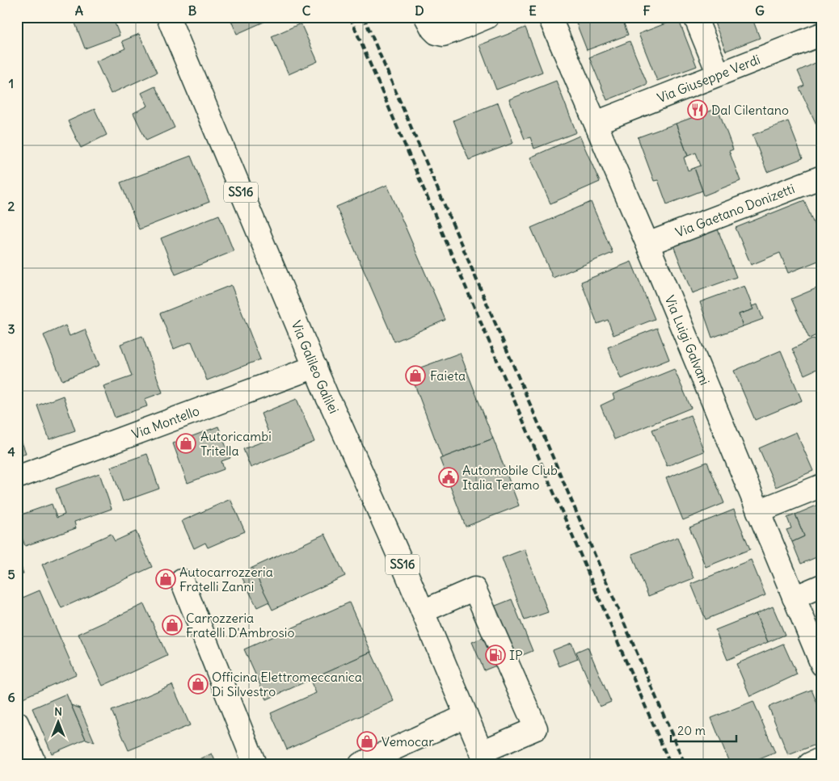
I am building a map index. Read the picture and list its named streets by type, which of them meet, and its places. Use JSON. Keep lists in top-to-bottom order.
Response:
{
  "streets": {
    "street": [
      "Via Giuseppe Verdi",
      "SS16",
      "Via Gaetano Donizetti",
      "Via Luigi Galvani",
      "Via Galileo Galilei",
      "Via Montello"
    ]
  },
  "crossings": [
    ["Via Giuseppe Verdi", "Via Luigi Galvani"],
    ["Via Gaetano Donizetti", "Via Luigi Galvani"],
    ["Via Galileo Galilei", "Via Montello"]
  ],
  "places": {
    "restaurant": ["Dal Cilentano"],
    "shop": [
      "Faieta",
      "Autoricambi Tritella",
      "Autocarrozzeria Fratelli Zanni",
      "Carrozzeria Fratelli D'Ambrosio",
      "Officina Elettromeccanica Di Silvestro",
      "Vemocar"
    ],
    "public building": ["Automobile Club Italia Teramo"],
    "fuel station": ["IP"]
  },
  "scale_bar": "20 m",
  "north": "top",
  "grid": {
    "columns": [
      "A",
      "B",
      "C",
      "D",
      "E",
      "F",
      "G"
    ],
    "rows": [
      "1",
      "2",
      "3",
      "4",
      "5",
      "6"
    ]
  }
}
